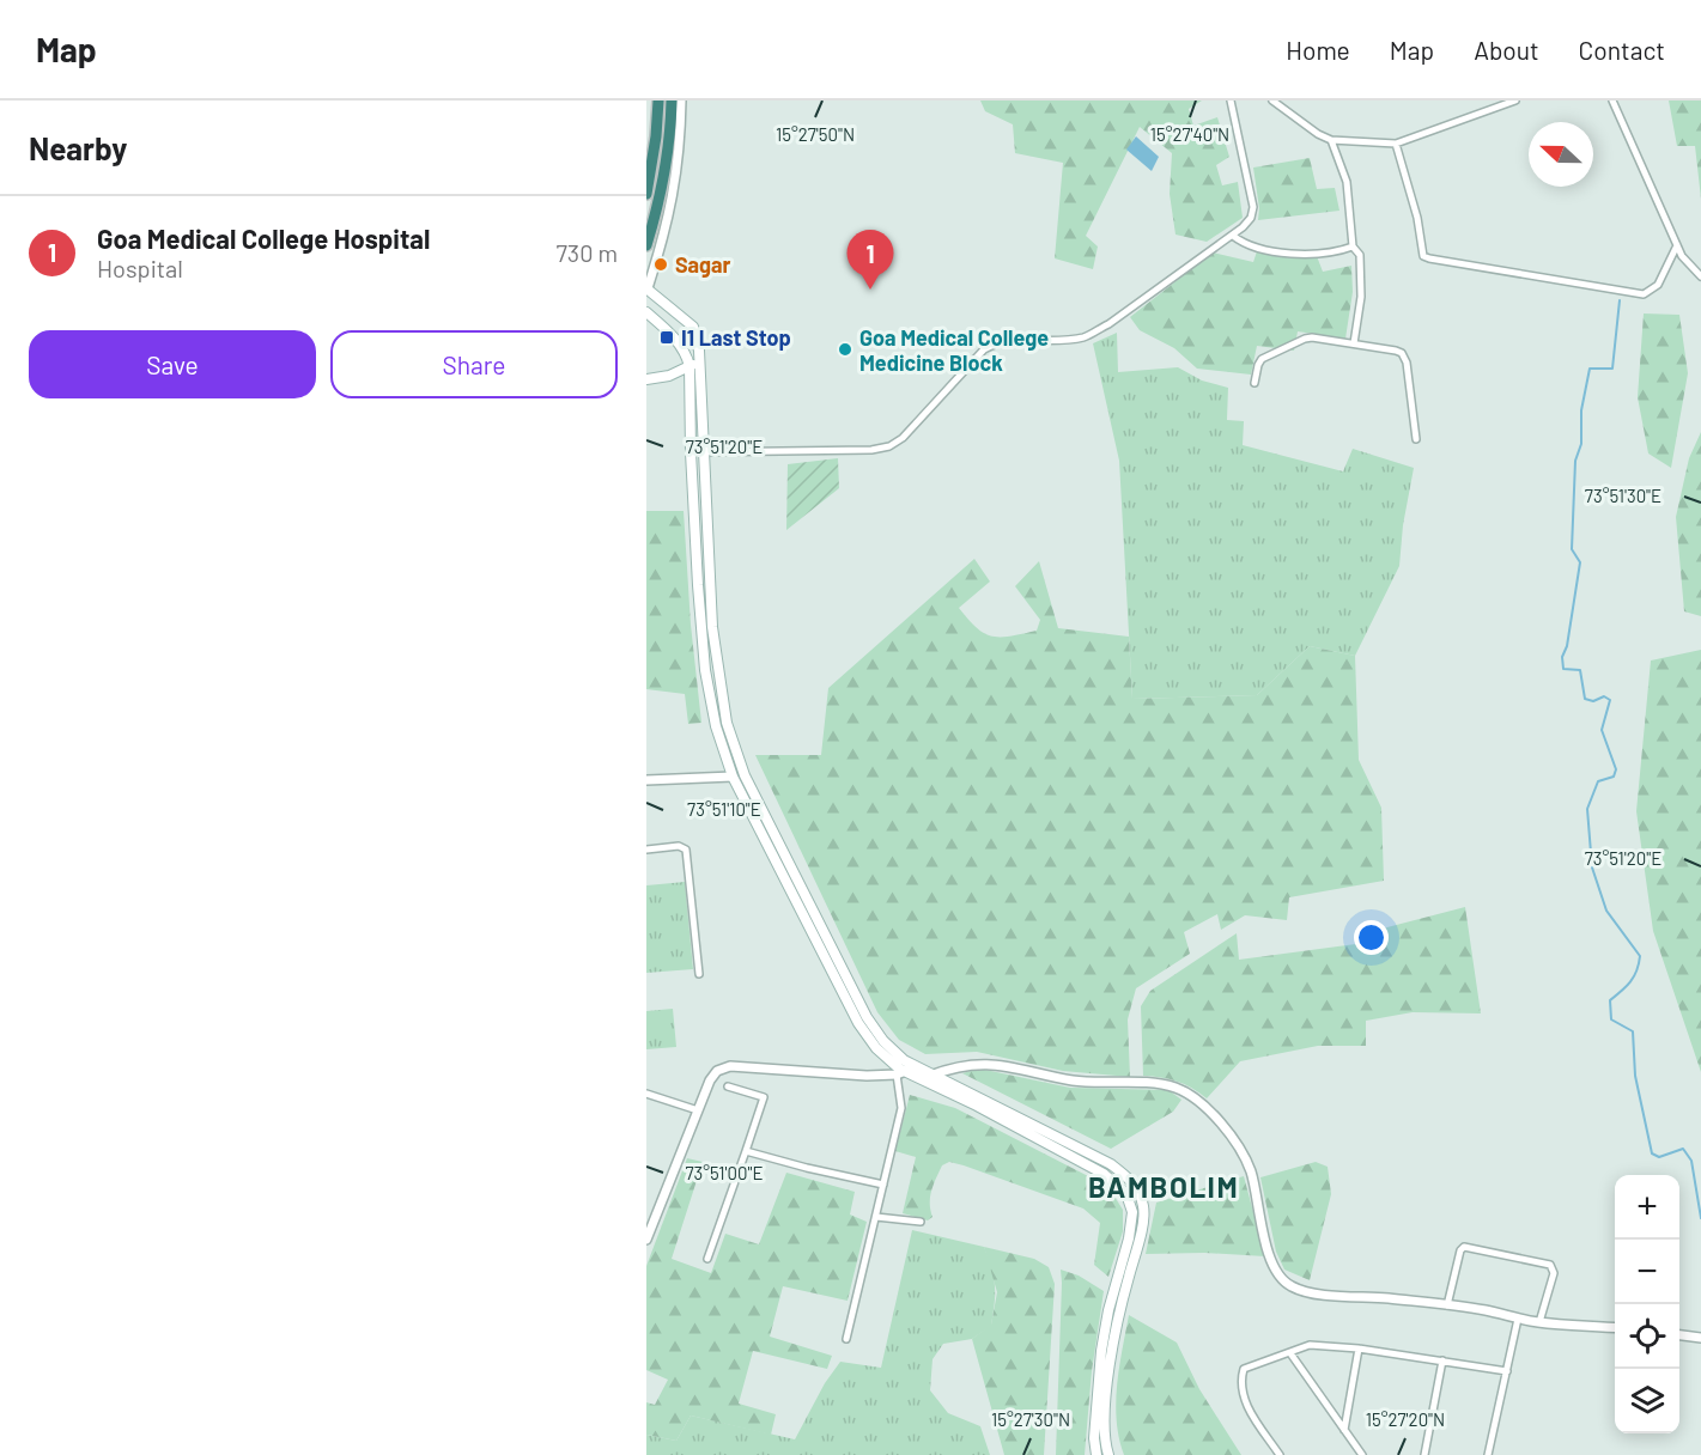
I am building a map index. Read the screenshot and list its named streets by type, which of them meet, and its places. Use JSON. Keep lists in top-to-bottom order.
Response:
{
  "districts": ["BAMBOLIM"],
  "places": {
    "other": ["Sagar", "Goa Medical College Medicine Block"],
    "transit": ["I1 Last Stop"]
  },
  "north": "left",
  "page": {
    "header": "Map",
    "nav": [
      "Home",
      "Map",
      "About",
      "Contact"
    ],
    "heading": "Nearby",
    "list": [
      {
        "mark": "1",
        "name": "Goa Medical College Hospital",
        "note": "Hospital",
        "value": "730 m"
      }
    ],
    "pins": "1",
    "buttons": ["Save", "Share"],
    "map_buttons": ["+", "−"]
  },
  "coordinates": [
    "15°27'50\"N",
    "15°27'40\"N",
    "73°51'20\"E",
    "73°51'30\"E",
    "73°51'10\"E",
    "73°51'00\"E",
    "15°27'30\"N",
    "15°27'20\"N"
  ]
}
